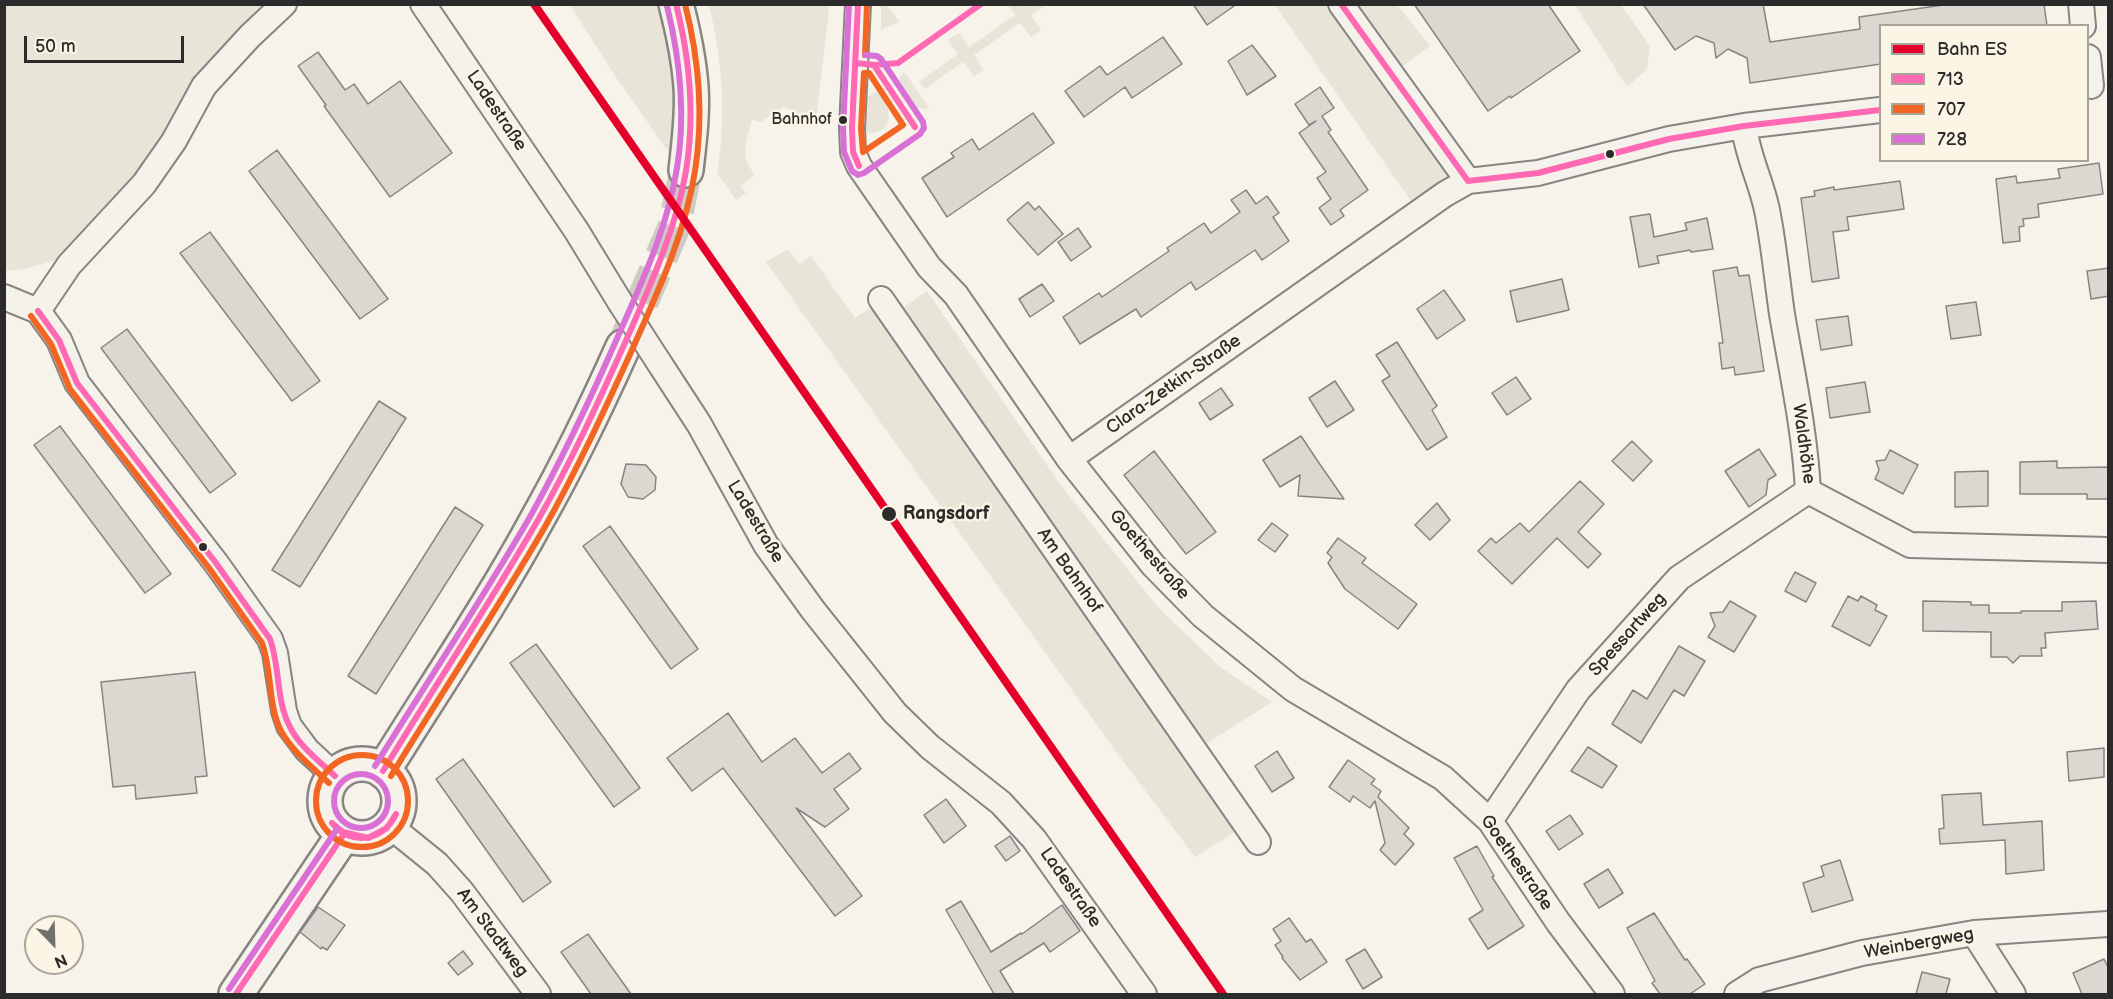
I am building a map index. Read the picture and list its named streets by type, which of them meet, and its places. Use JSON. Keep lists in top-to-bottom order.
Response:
{
  "streets": {
    "street": [
      "Ladestraße",
      "Clara-Zetkin-Straße",
      "Waldhöhe",
      "Goethestraße",
      "Am Bahnhof",
      "Spessartweg",
      "Am Stadtweg",
      "Weinbergweg"
    ]
  },
  "crossings": [
    ["Clara-Zetkin-Straße", "Waldhöhe"],
    ["Clara-Zetkin-Straße", "Goethestraße"],
    ["Waldhöhe", "Spessartweg"],
    ["Goethestraße", "Spessartweg"]
  ],
  "places": ["Bahnhof", "Rangsdorf"],
  "lines": [
    "rail line ES",
    "transit line 713",
    "transit line 707",
    "transit line 728"
  ],
  "legend": [
    "Bahn ES",
    "713",
    "707",
    "728"
  ],
  "scale_bar": "50 m",
  "north": "bottom right"
}
